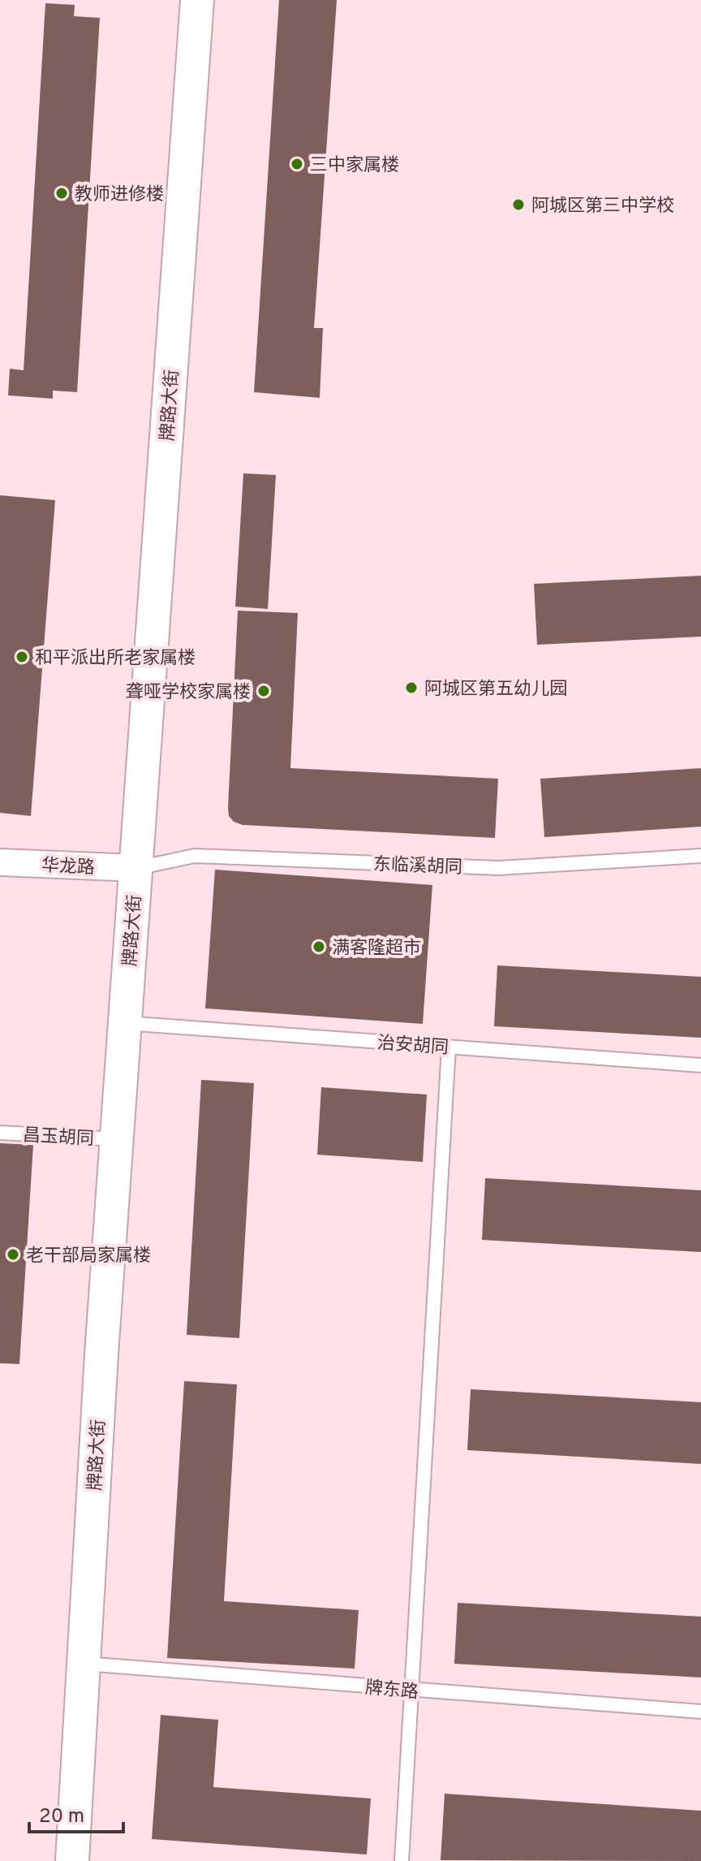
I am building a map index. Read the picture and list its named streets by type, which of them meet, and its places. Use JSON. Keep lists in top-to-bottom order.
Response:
{
  "streets": {
    "street": ["牌路大街", "华龙路"],
    "lane": [
      "东临溪胡同",
      "治安胡同",
      "昌玉胡同",
      "牌东路"
    ]
  },
  "crossings": [
    ["牌路大街", "东临溪胡同"],
    ["牌路大街", "华龙路"],
    ["牌路大街", "治安胡同"],
    ["牌路大街", "昌玉胡同"],
    ["牌路大街", "牌东路"],
    ["东临溪胡同", "华龙路"]
  ],
  "places": [
    "三中家属楼",
    "教师进修楼",
    "阿城区第三中学校",
    "和平派出所老家属楼",
    "阿城区第五幼儿园",
    "聋哑学校家属楼",
    "满客隆超市",
    "老干部局家属楼"
  ],
  "scale_bar": "20 m"
}
